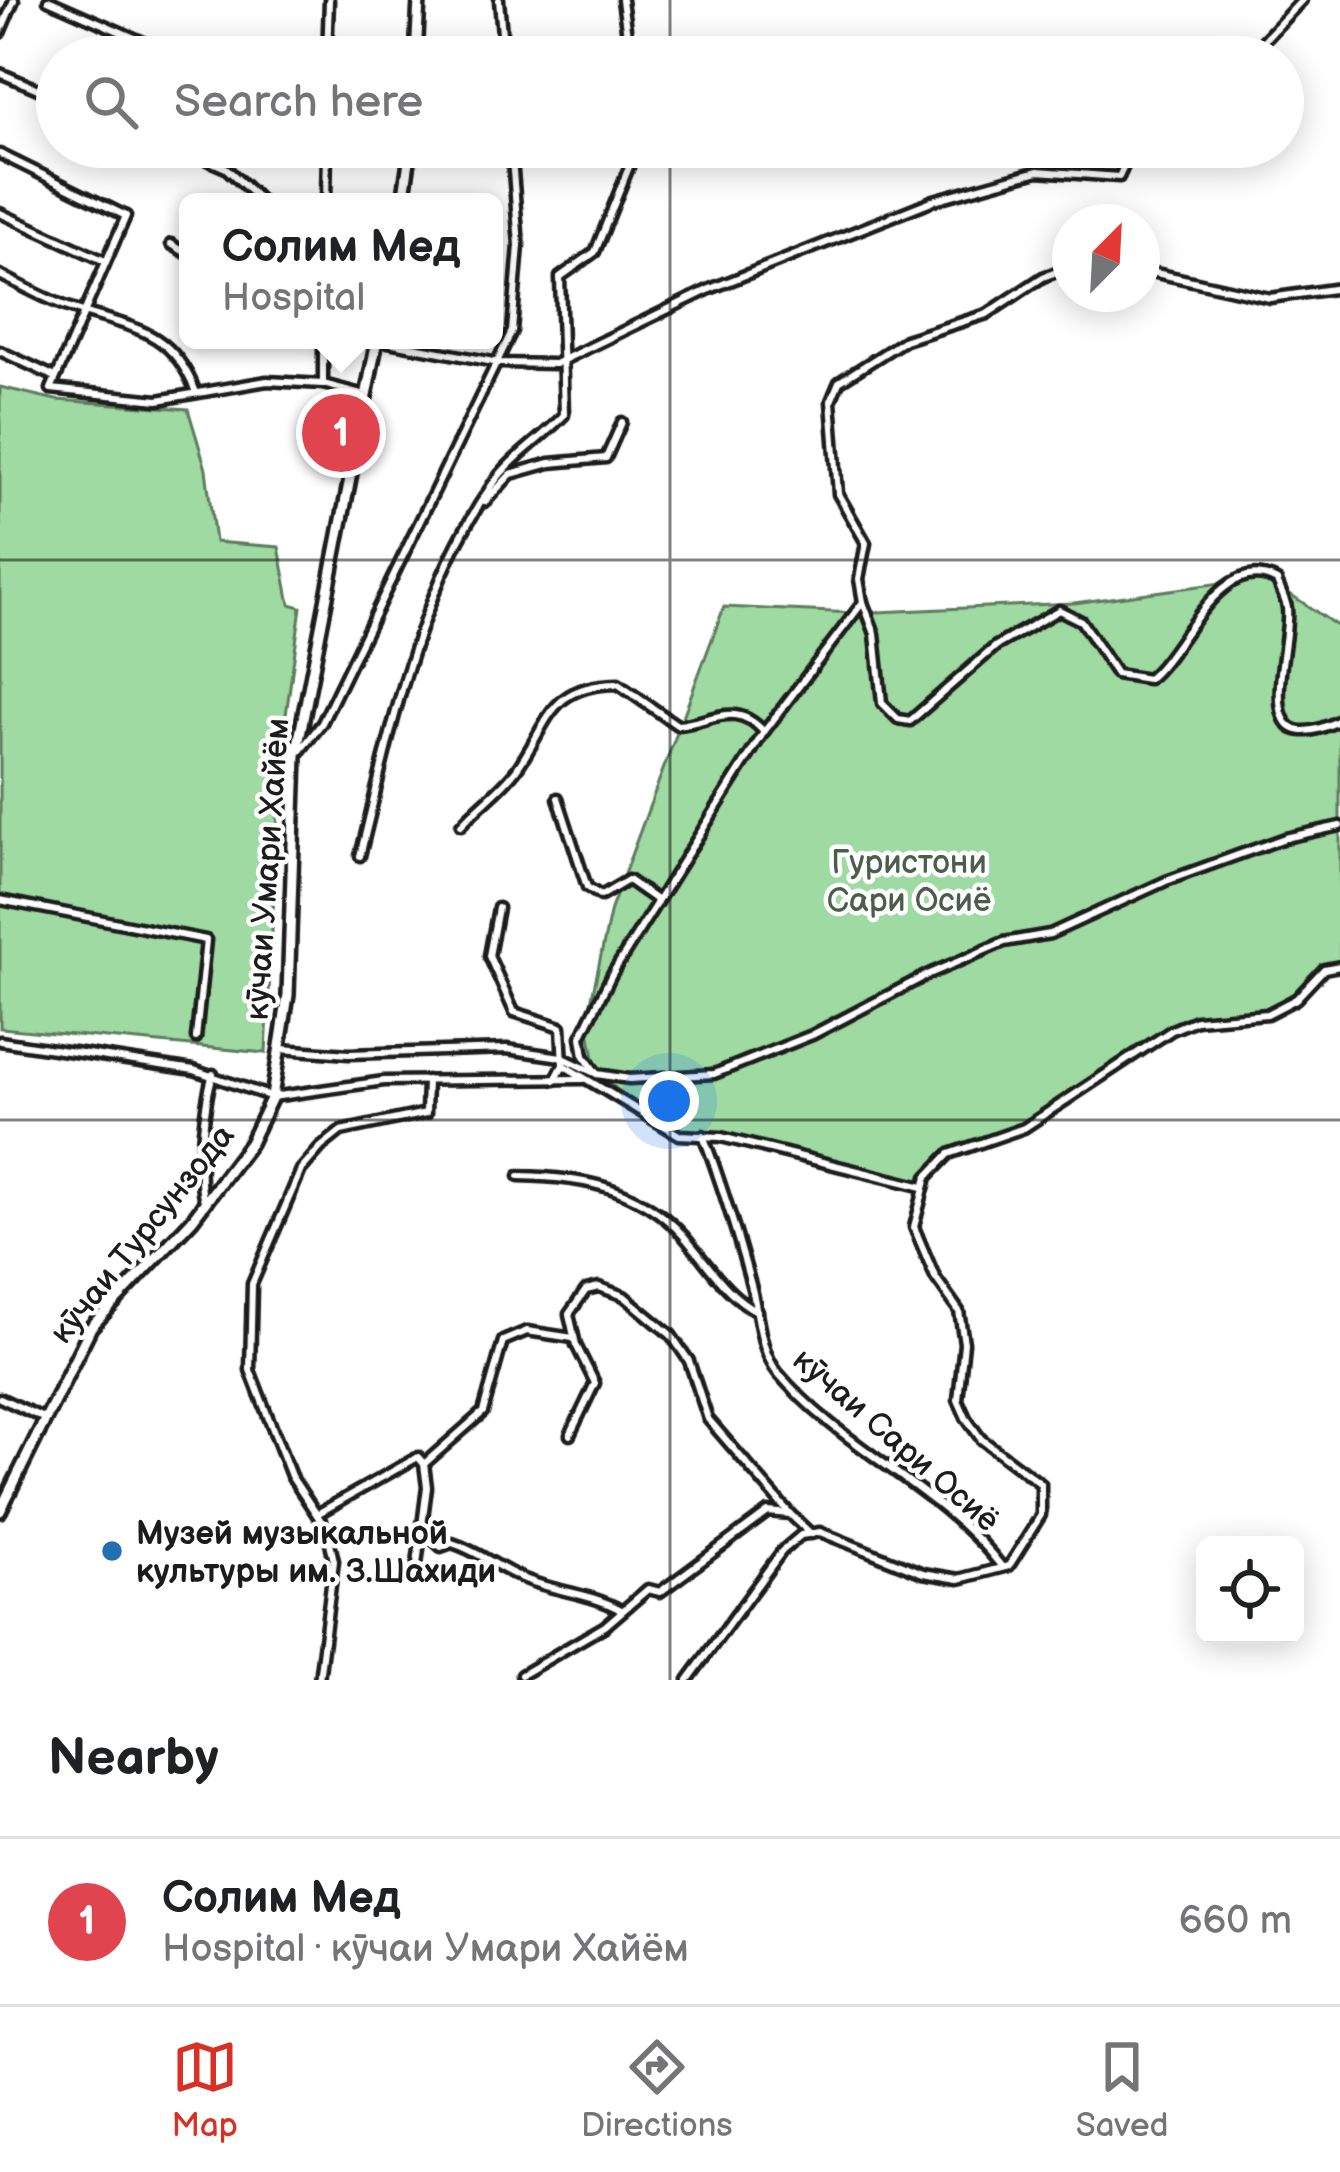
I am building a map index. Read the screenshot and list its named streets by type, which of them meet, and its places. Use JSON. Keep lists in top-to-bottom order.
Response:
{
  "streets": {
    "main road": ["кӯчаи Умари Хайём", "кӯчаи Турсунзода"],
    "street": ["кӯчаи Сари Осиё"]
  },
  "crossings": [
    ["кӯчаи Умари Хайём", "кӯчаи Турсунзода"]
  ],
  "parks": ["Гуристони Сари Осиё"],
  "places": ["Музей музыкальной культуры им. З.Шахиди"],
  "north": "top right",
  "page": {
    "search": "Search here",
    "popup": ["Солим Мед", "Hospital"],
    "pins": "1",
    "heading": "Nearby",
    "list": [
      {
        "mark": "1",
        "name": "Солим Мед",
        "note": "Hospital · кӯчаи Умари Хайём",
        "value": "660 m"
      }
    ],
    "nav": ["Map", "Directions", "Saved"]
  }
}
